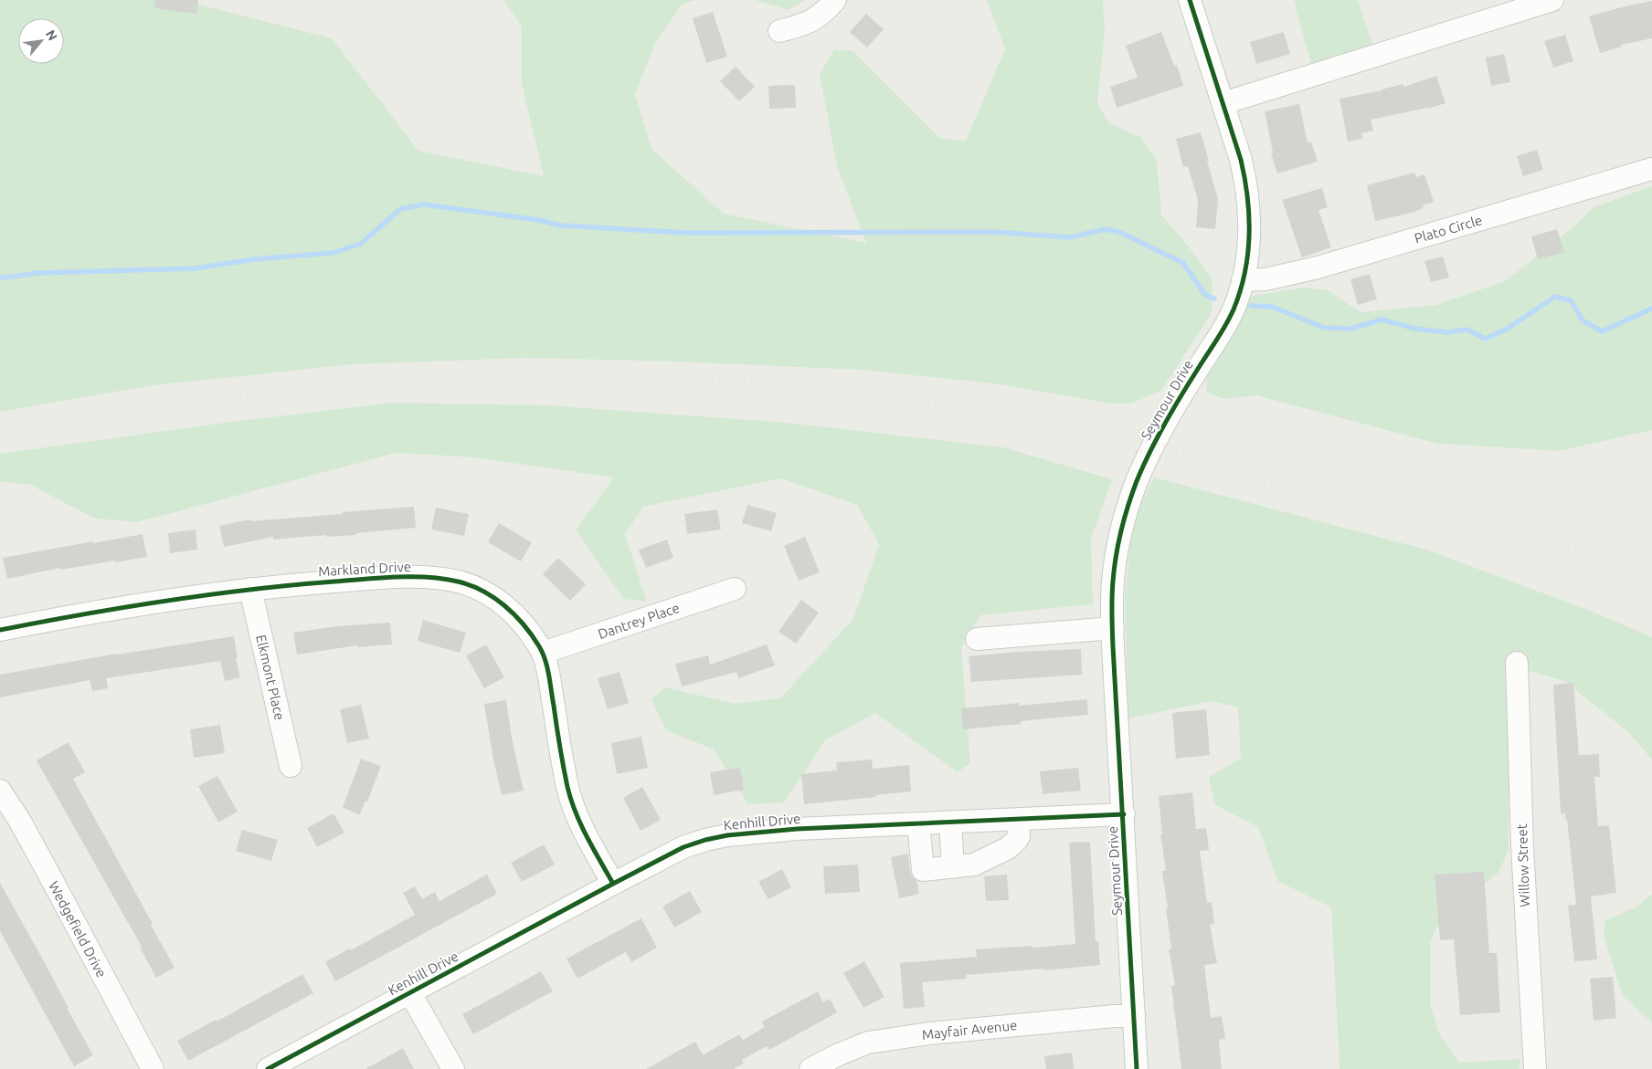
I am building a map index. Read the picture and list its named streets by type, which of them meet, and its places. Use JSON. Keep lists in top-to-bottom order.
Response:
{
  "streets": {
    "street": [
      "Plato Circle",
      "Seymour Drive",
      "Markland Drive",
      "Dantrey Place",
      "Elkmont Place",
      "Kenhill Drive",
      "Willow Street",
      "Wedgefield Drive",
      "Mayfair Avenue"
    ]
  },
  "crossings": [
    ["Plato Circle", "Seymour Drive"],
    ["Seymour Drive", "Kenhill Drive"],
    ["Seymour Drive", "Mayfair Avenue"],
    ["Markland Drive", "Dantrey Place"],
    ["Markland Drive", "Elkmont Place"],
    ["Markland Drive", "Kenhill Drive"]
  ],
  "north": "top right"
}
